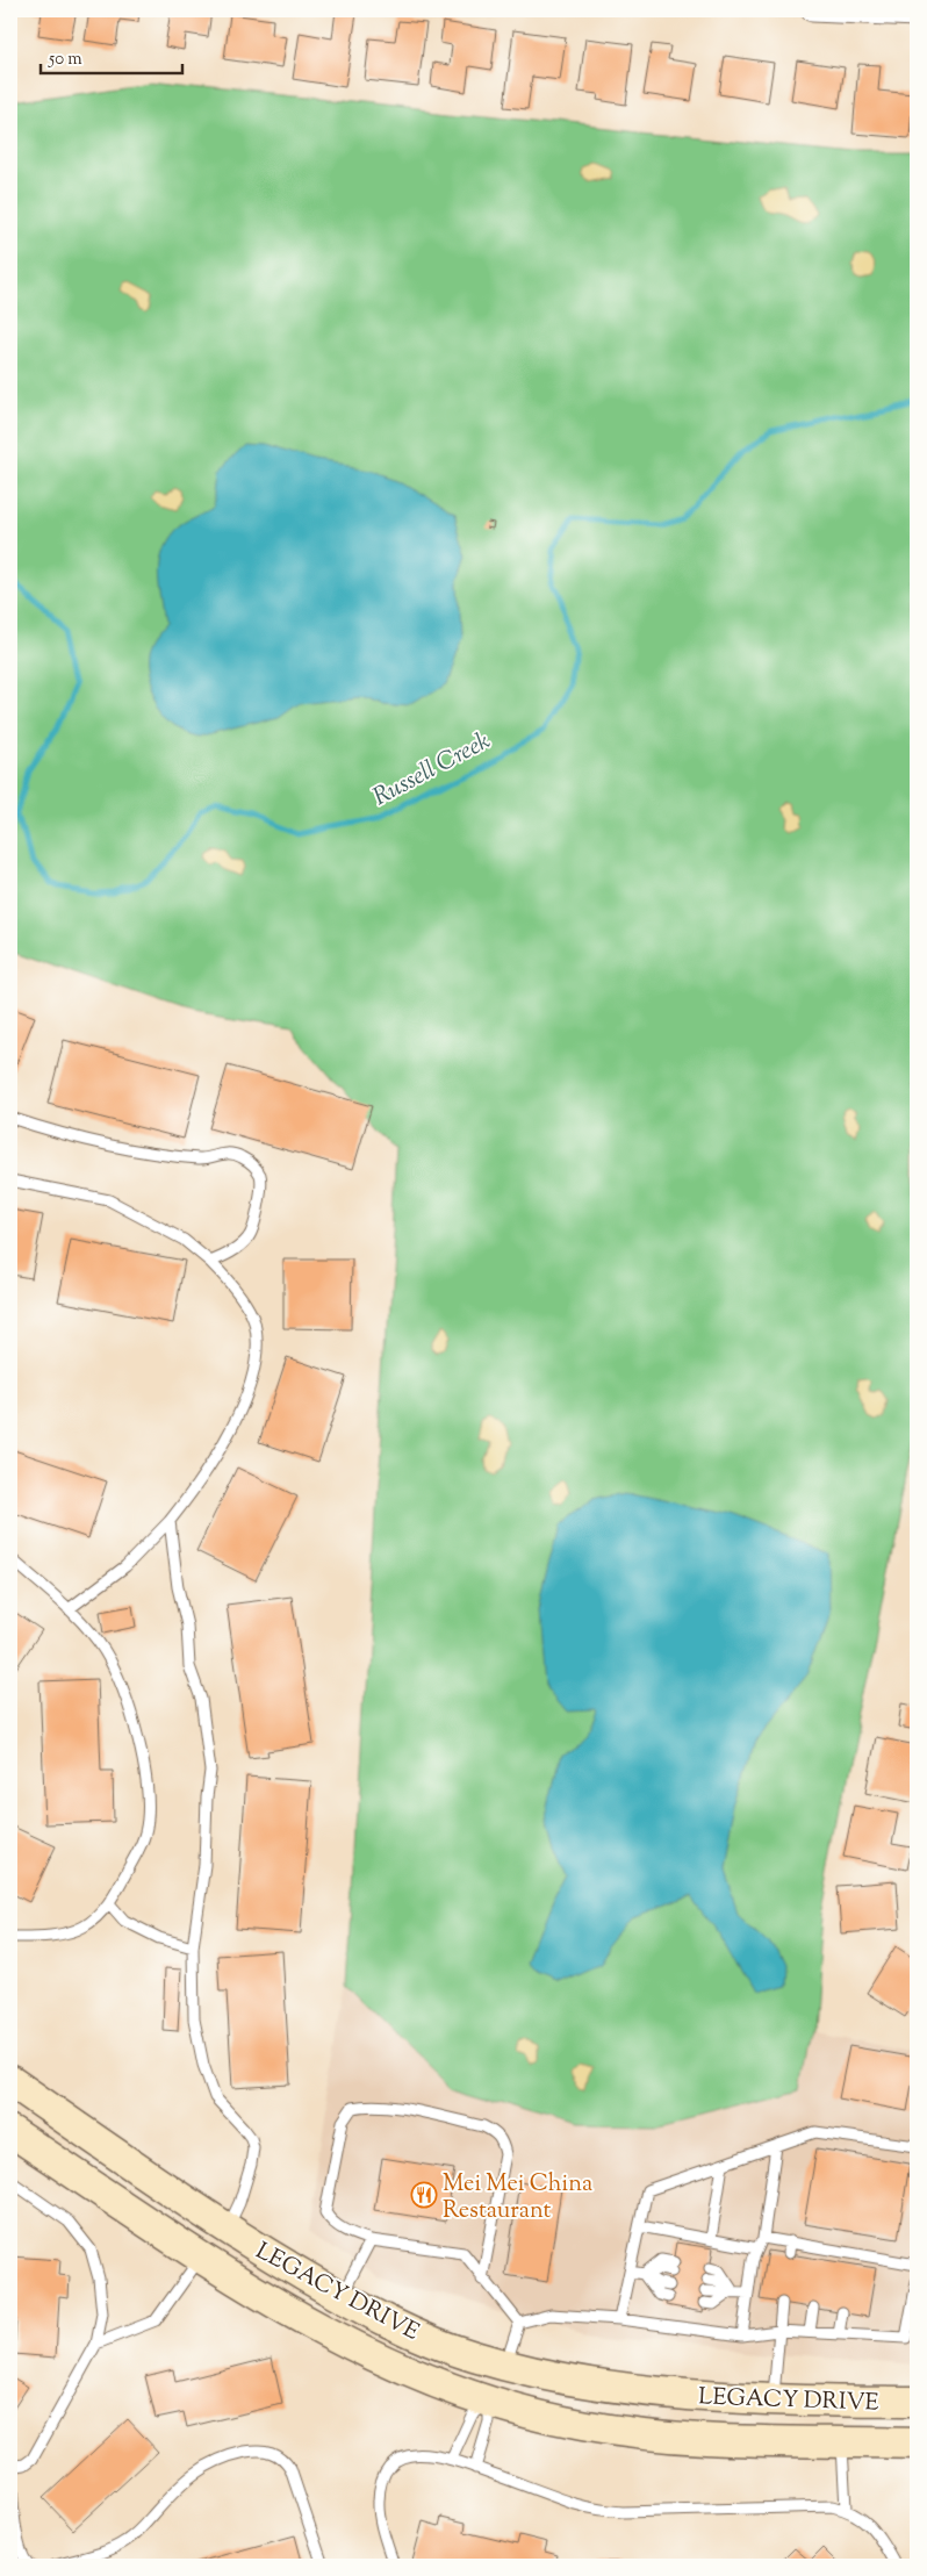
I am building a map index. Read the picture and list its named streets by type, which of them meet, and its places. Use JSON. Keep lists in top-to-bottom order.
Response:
{
  "streets": {
    "main road": ["LEGACY DRIVE"]
  },
  "water": ["Russell Creek"],
  "places": {
    "restaurant": ["Mei Mei China Restaurant"]
  },
  "scale_bar": "50 m"
}
